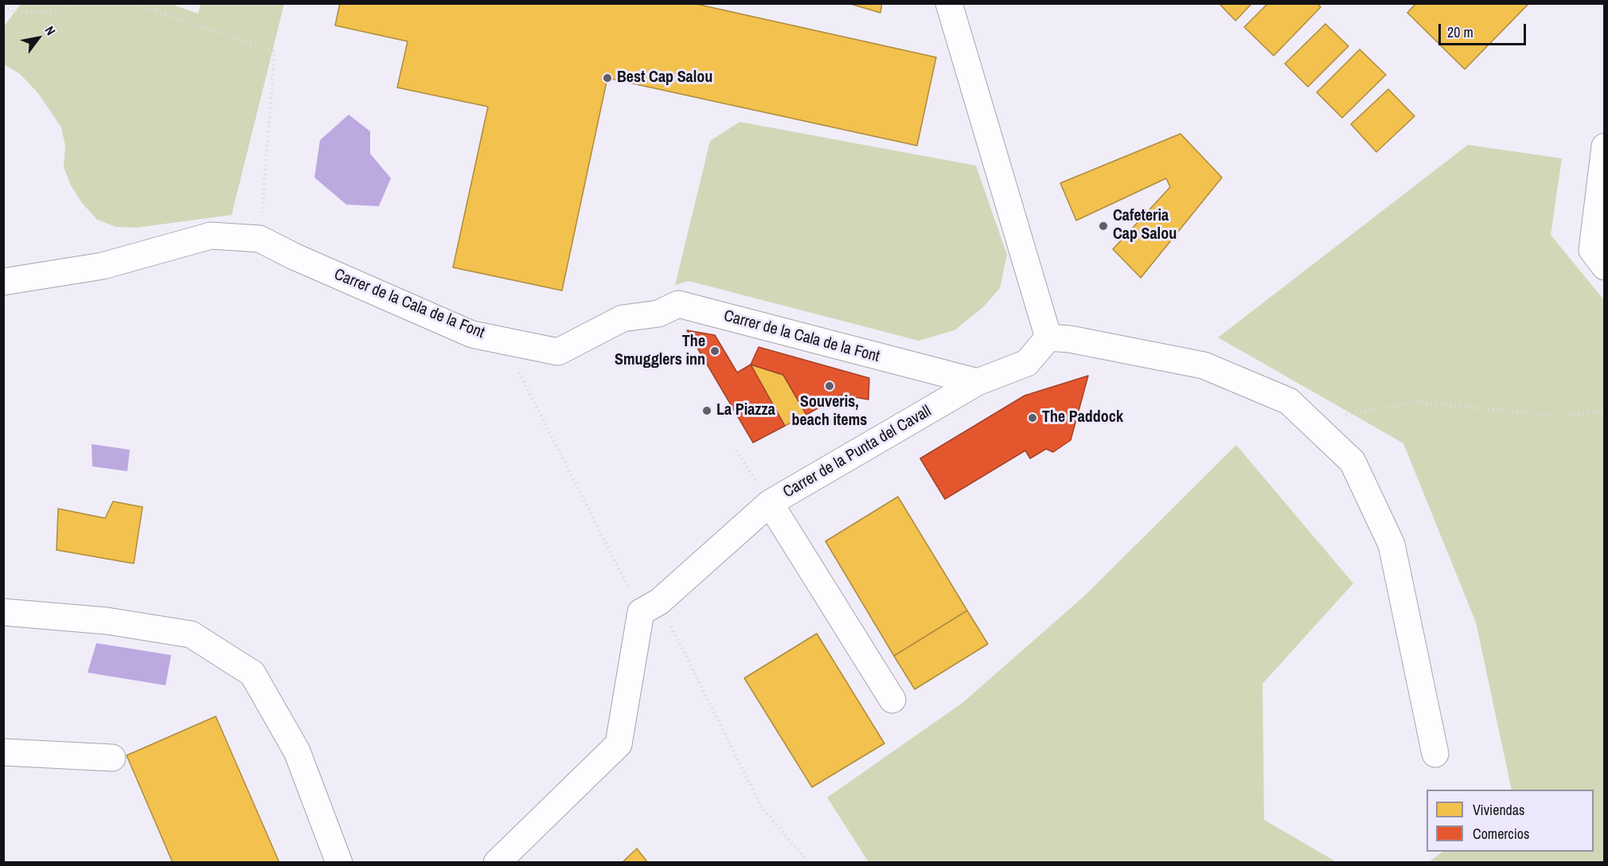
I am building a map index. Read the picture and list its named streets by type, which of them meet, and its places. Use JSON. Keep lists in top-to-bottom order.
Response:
{
  "streets": {
    "street": ["Carrer de la Cala de la Font", "Carrer de la Punta del Cavall"]
  },
  "crossings": [
    ["Carrer de la Cala de la Font", "Carrer de la Punta del Cavall"]
  ],
  "places": [
    "Best Cap Salou",
    "Cafeteria Cap Salou",
    "The Smugglers inn",
    "Souveris, beach items",
    "La Piazza",
    "The Paddock"
  ],
  "legend": ["Viviendas", "Comercios"],
  "scale_bar": "20 m",
  "north": "top right"
}
